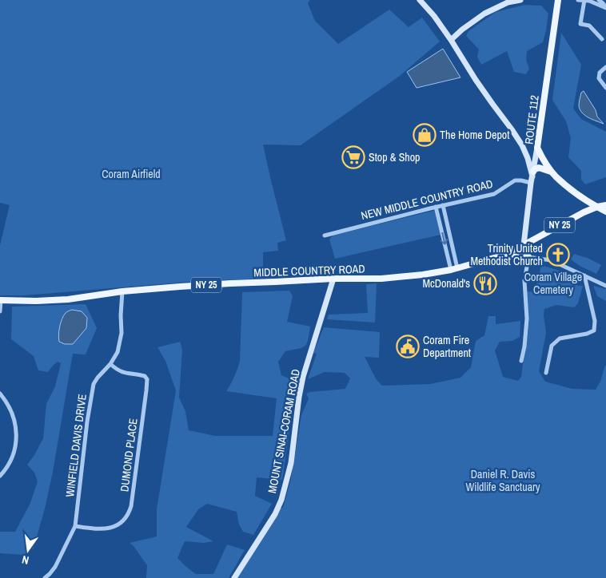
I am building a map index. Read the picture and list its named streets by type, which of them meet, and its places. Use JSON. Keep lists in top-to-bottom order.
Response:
{
  "streets": {
    "main road": [
      "ROUTE 112",
      "NY 25",
      "MIDDLE COUNTRY ROAD",
      "MOUNT SINAI-CORAM ROAD"
    ],
    "street": ["NEW MIDDLE COUNTRY ROAD", "WINFIELD DAVIS DRIVE", "DUMOND PLACE"]
  },
  "crossings": [
    ["ROUTE 112", "MIDDLE COUNTRY ROAD"],
    ["MIDDLE COUNTRY ROAD", "MOUNT SINAI-CORAM ROAD"],
    ["MIDDLE COUNTRY ROAD", "WINFIELD DAVIS DRIVE"],
    ["WINFIELD DAVIS DRIVE", "DUMOND PLACE"]
  ],
  "parks": ["Coram Airfield", "Coram Village Cemetery", "Daniel R. Davis Wildlife Sanctuary"],
  "places": {
    "shop": ["The Home Depot"],
    "supermarket": ["Stop & Shop"],
    "church": ["Trinity United Methodist Church"],
    "restaurant": ["McDonald's"],
    "public building": ["Coram Fire Department"]
  },
  "north": "bottom"
}
